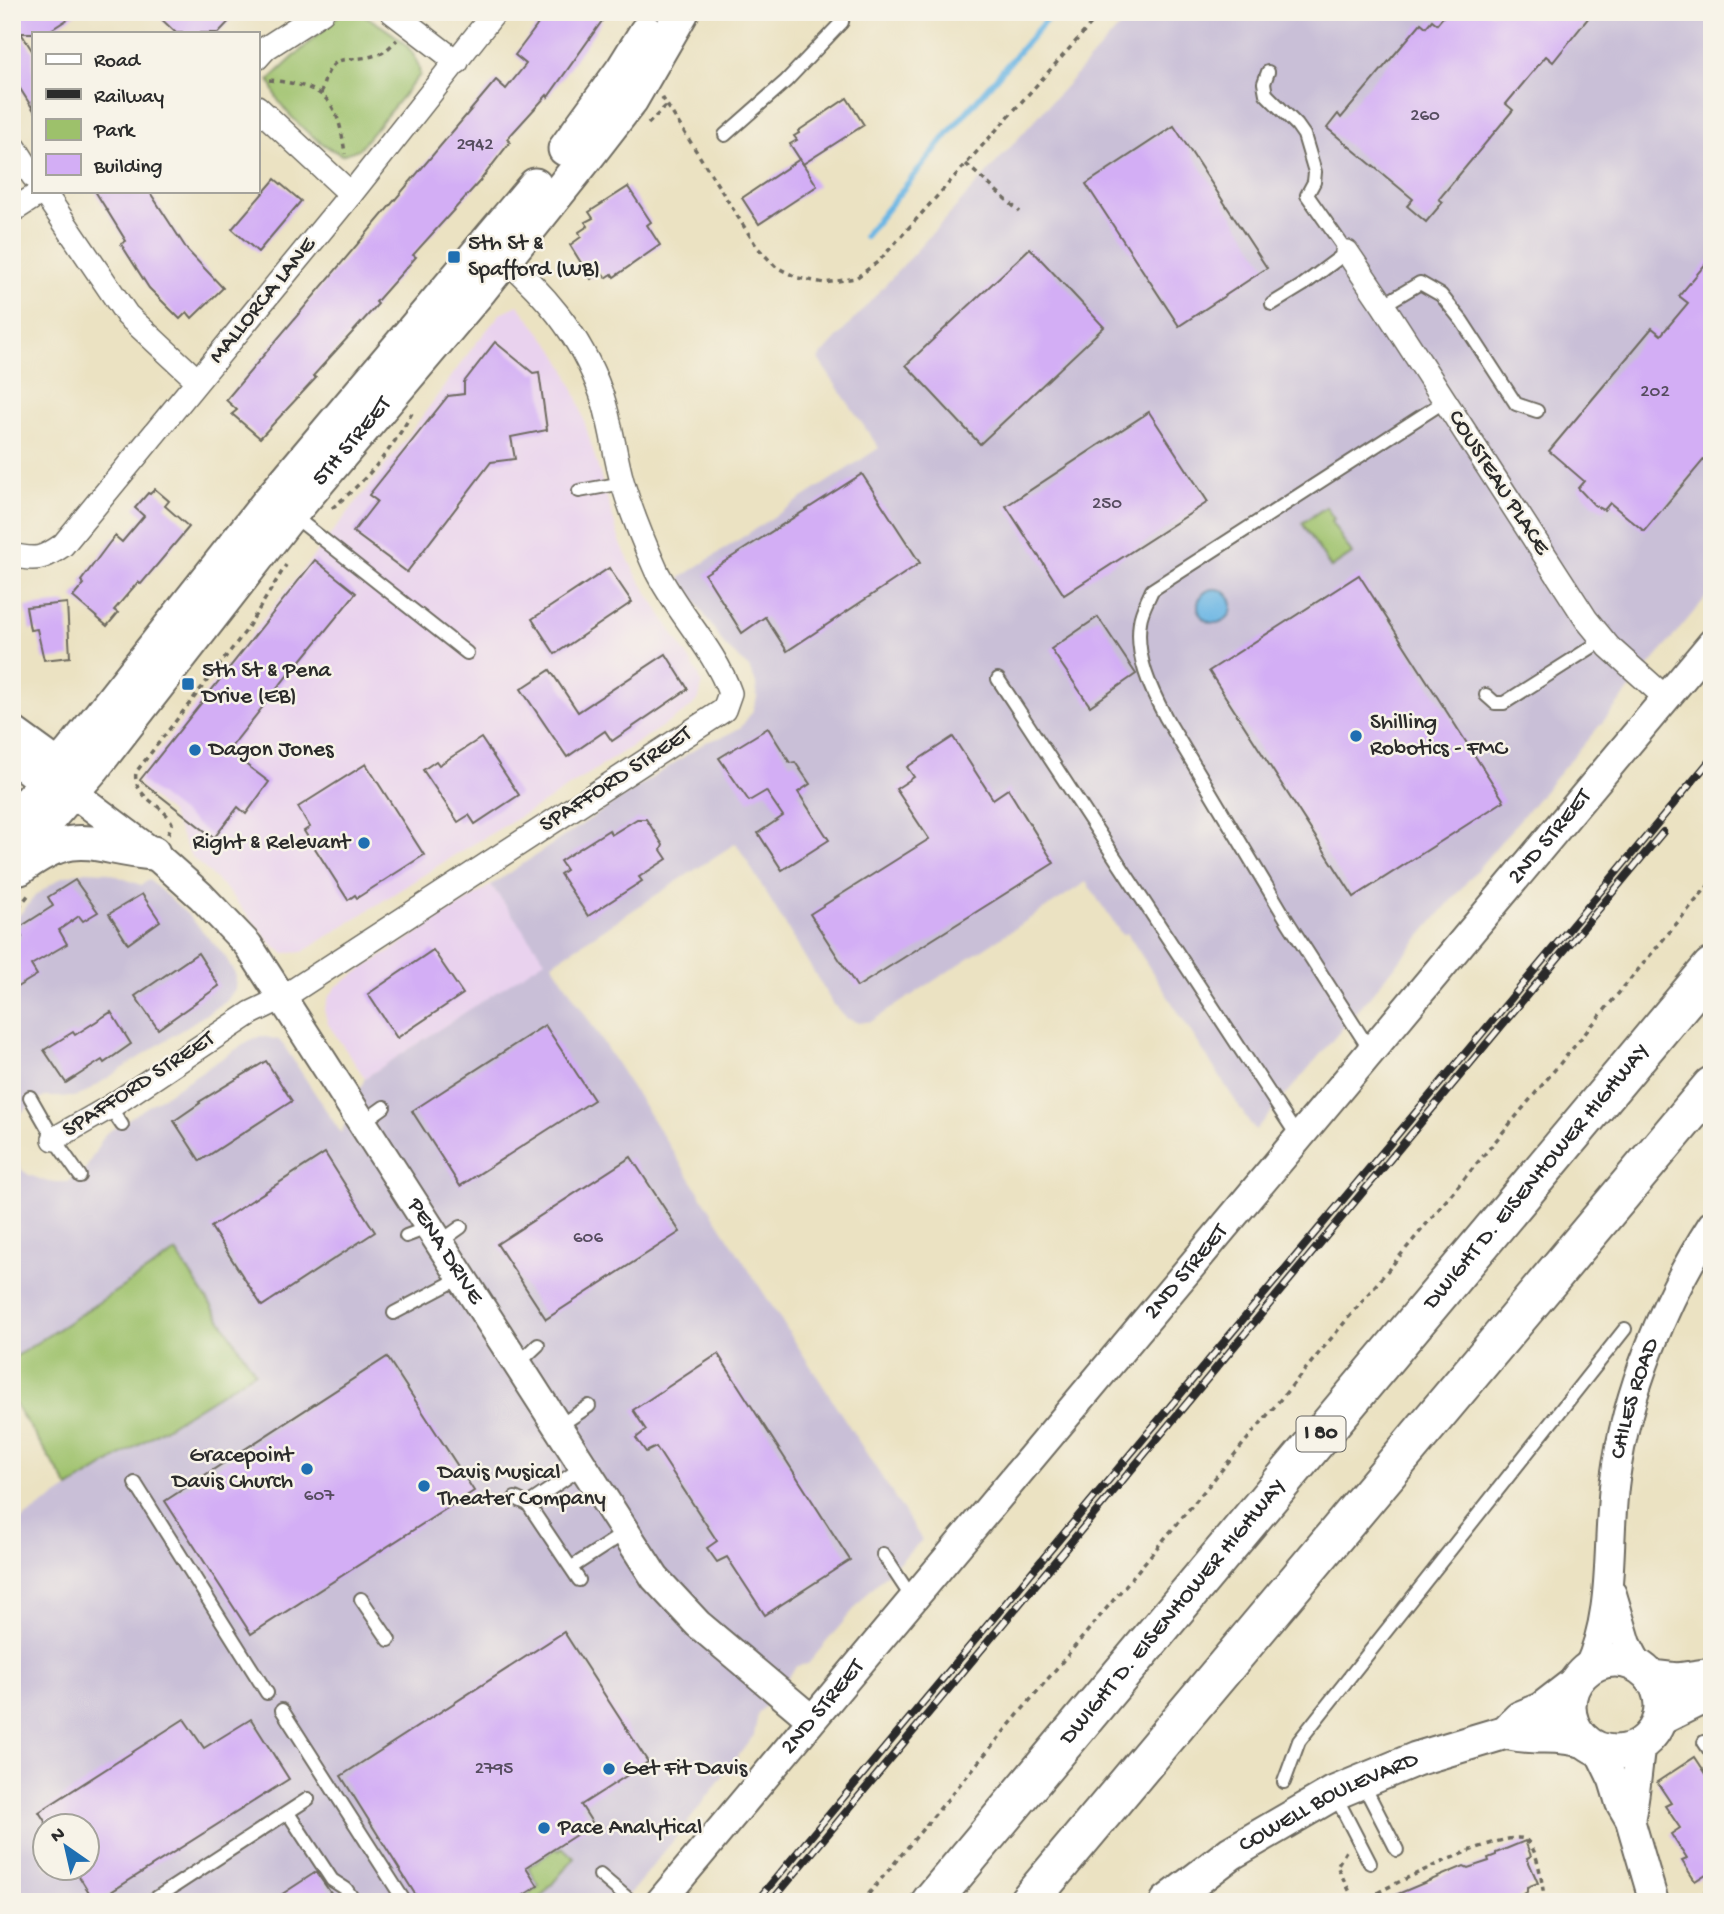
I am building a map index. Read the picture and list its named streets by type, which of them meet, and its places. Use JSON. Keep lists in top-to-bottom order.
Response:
{
  "streets": {
    "highway": ["DWIGHT D. EISENHOWER HIGHWAY", "I 80"],
    "main road": ["5TH STREET", "COWELL BOULEVARD"],
    "street": [
      "MALLORCA LANE",
      "COUSTEAU PLACE",
      "SPAFFORD STREET",
      "2ND STREET",
      "PENA DRIVE",
      "CHILES ROAD"
    ]
  },
  "crossings": [
    ["5TH STREET", "SPAFFORD STREET"],
    ["5TH STREET", "PENA DRIVE"],
    ["COUSTEAU PLACE", "2ND STREET"],
    ["SPAFFORD STREET", "PENA DRIVE"],
    ["2ND STREET", "PENA DRIVE"]
  ],
  "places": {
    "transit": ["5th St & Spafford (WB)", "5th St & Pena Drive (EB)"],
    "other": [
      "Shilling Robotics - FMC",
      "Dagon Jones",
      "Right & Relevant",
      "Gracepoint Davis Church",
      "Davis Musical Theater Company",
      "Get Fit Davis",
      "Pace Analytical"
    ]
  },
  "house_numbers": [
    "260",
    "2942",
    "202",
    "250",
    "606",
    "607",
    "2795"
  ],
  "legend": [
    "Road",
    "Railway",
    "Park",
    "Building"
  ],
  "north": "top left"
}
